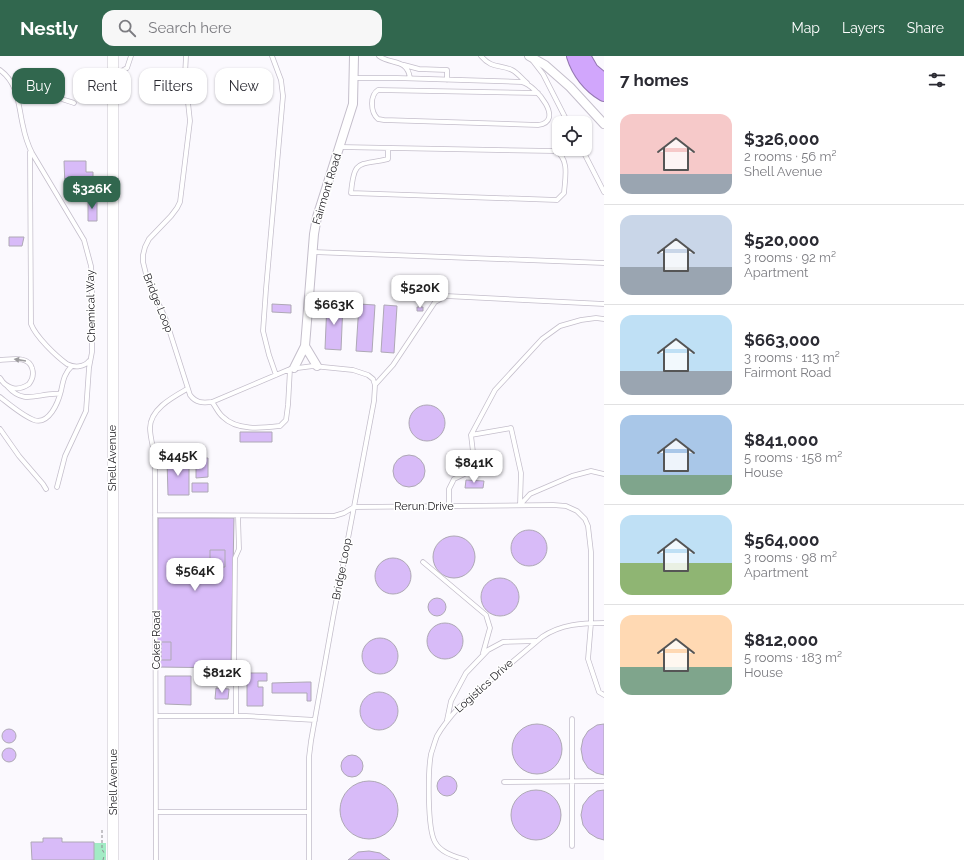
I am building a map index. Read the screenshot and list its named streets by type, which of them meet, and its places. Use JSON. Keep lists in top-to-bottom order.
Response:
{
  "streets": {
    "street": ["Fairmont Road", "Shell Avenue"],
    "lane": [
      "Bridge Loop",
      "Chemical Way",
      "Rerun Drive",
      "Coker Road",
      "Logistics Drive"
    ]
  },
  "crossings": [
    ["Bridge Loop", "Rerun Drive"],
    ["Bridge Loop", "Coker Road"],
    ["Rerun Drive", "Coker Road"],
    ["Rerun Drive", "Logistics Drive"]
  ],
  "page": {
    "header": "Nestly",
    "search": "Search here",
    "nav": ["Map", "Layers", "Share"],
    "heading": "7 homes",
    "chip": [
      "Buy",
      "Rent",
      "Filters",
      "New"
    ],
    "list": [
      {
        "name": "$326,000",
        "note": "2 rooms · 56 m² · Shell Avenue"
      },
      {
        "name": "$520,000",
        "note": "3 rooms · 92 m² · Apartment"
      },
      {
        "name": "$663,000",
        "note": "3 rooms · 113 m² · Fairmont Road"
      },
      {
        "name": "$841,000",
        "note": "5 rooms · 158 m² · House"
      },
      {
        "name": "$564,000",
        "note": "3 rooms · 98 m² · Apartment"
      },
      {
        "name": "$812,000",
        "note": "5 rooms · 183 m² · House"
      }
    ],
    "price": [
      "$326K",
      "$520K",
      "$663K",
      "$445K",
      "$841K",
      "$564K",
      "$812K"
    ]
  }
}
